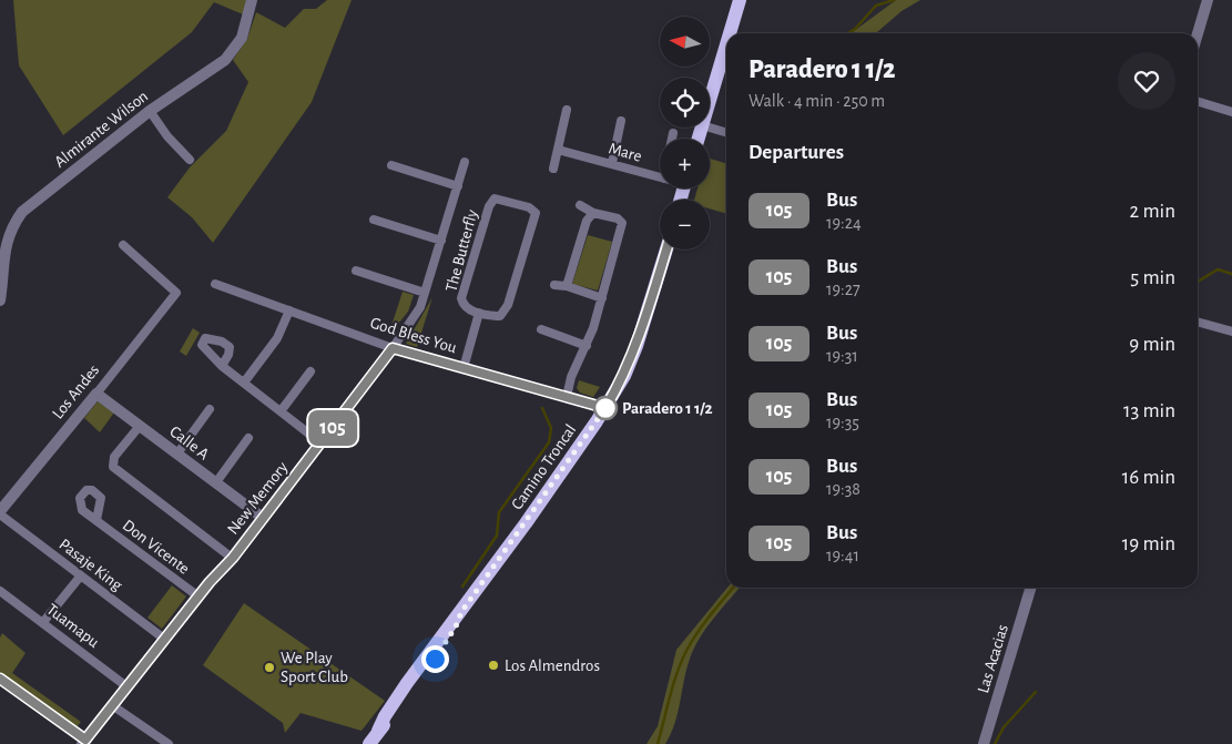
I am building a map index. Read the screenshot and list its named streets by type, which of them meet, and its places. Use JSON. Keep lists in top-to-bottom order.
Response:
{
  "streets": {
    "main road": ["Camino Troncal"],
    "street": [
      "Almirante Wilson",
      "Mare",
      "The Butterfly",
      "God Bless You",
      "Los Andes",
      "Calle A",
      "New Memory",
      "Don Vicente",
      "Pasaje King",
      "Tuamapu",
      "Las Acacias"
    ]
  },
  "crossings": [
    ["God Bless You", "Camino Troncal"],
    ["God Bless You", "New Memory"],
    ["Los Andes", "Calle A"],
    ["Los Andes", "Pasaje King"],
    ["Calle A", "New Memory"],
    ["New Memory", "Don Vicente"],
    ["New Memory", "Pasaje King"],
    ["New Memory", "Tuamapu"]
  ],
  "places": ["Paradero 1 1/2", "Los Almendros", "We Play Sport Club"],
  "lines": ["bus line 105"],
  "north": "left",
  "page": {
    "on_map": "105",
    "map_buttons": ["+", "−"],
    "heading": [
      ["Paradero 1 1/2", "Walk · 4 min · 250 m"],
      "Departures"
    ],
    "list": [
      {
        "mark": "105",
        "name": "Bus",
        "note": "19:24",
        "value": "2 min"
      },
      {
        "mark": "105",
        "name": "Bus",
        "note": "19:27",
        "value": "5 min"
      },
      {
        "mark": "105",
        "name": "Bus",
        "note": "19:31",
        "value": "9 min"
      },
      {
        "mark": "105",
        "name": "Bus",
        "note": "19:35",
        "value": "13 min"
      },
      {
        "mark": "105",
        "name": "Bus",
        "note": "19:38",
        "value": "16 min"
      },
      {
        "mark": "105",
        "name": "Bus",
        "note": "19:41",
        "value": "19 min"
      }
    ]
  }
}
